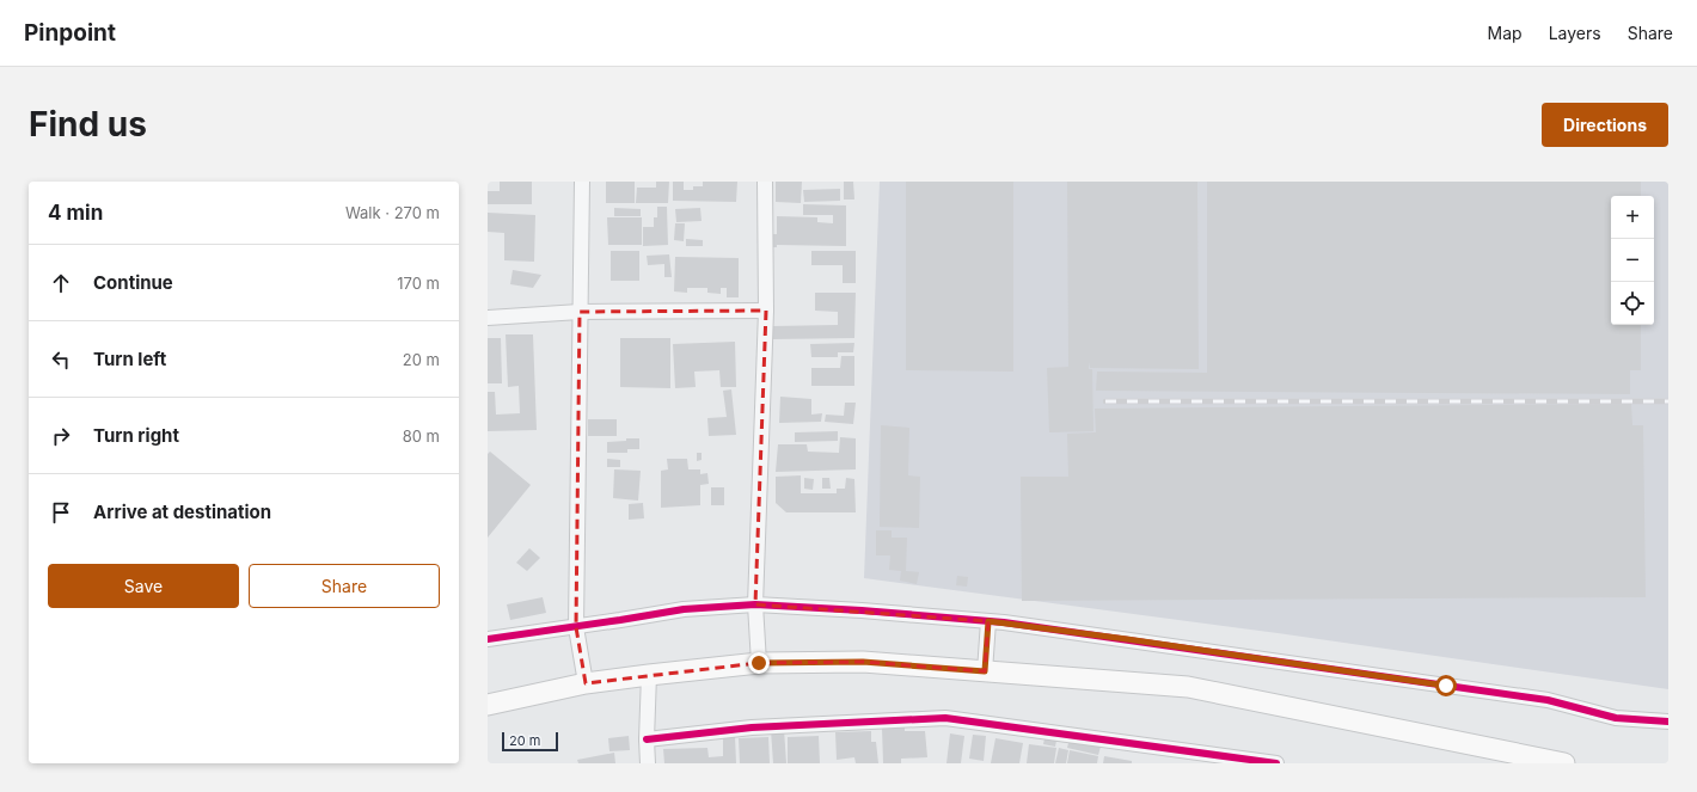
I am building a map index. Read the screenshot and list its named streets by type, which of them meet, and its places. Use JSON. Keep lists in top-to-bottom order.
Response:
{
  "scale_bar": "20 m",
  "page": {
    "header": "Pinpoint",
    "nav": ["Map", "Layers", "Share"],
    "buttons": [
      "Directions",
      ["Save", "Share"]
    ],
    "title": "Find us",
    "heading": ["4 min", "Walk · 270 m"],
    "map_buttons": ["+", "−"],
    "list": [
      ["Continue", "170 m"],
      ["Turn left", "20 m"],
      ["Turn right", "80 m"],
      "Arrive at destination"
    ],
    "scale": "20 m"
  }
}
